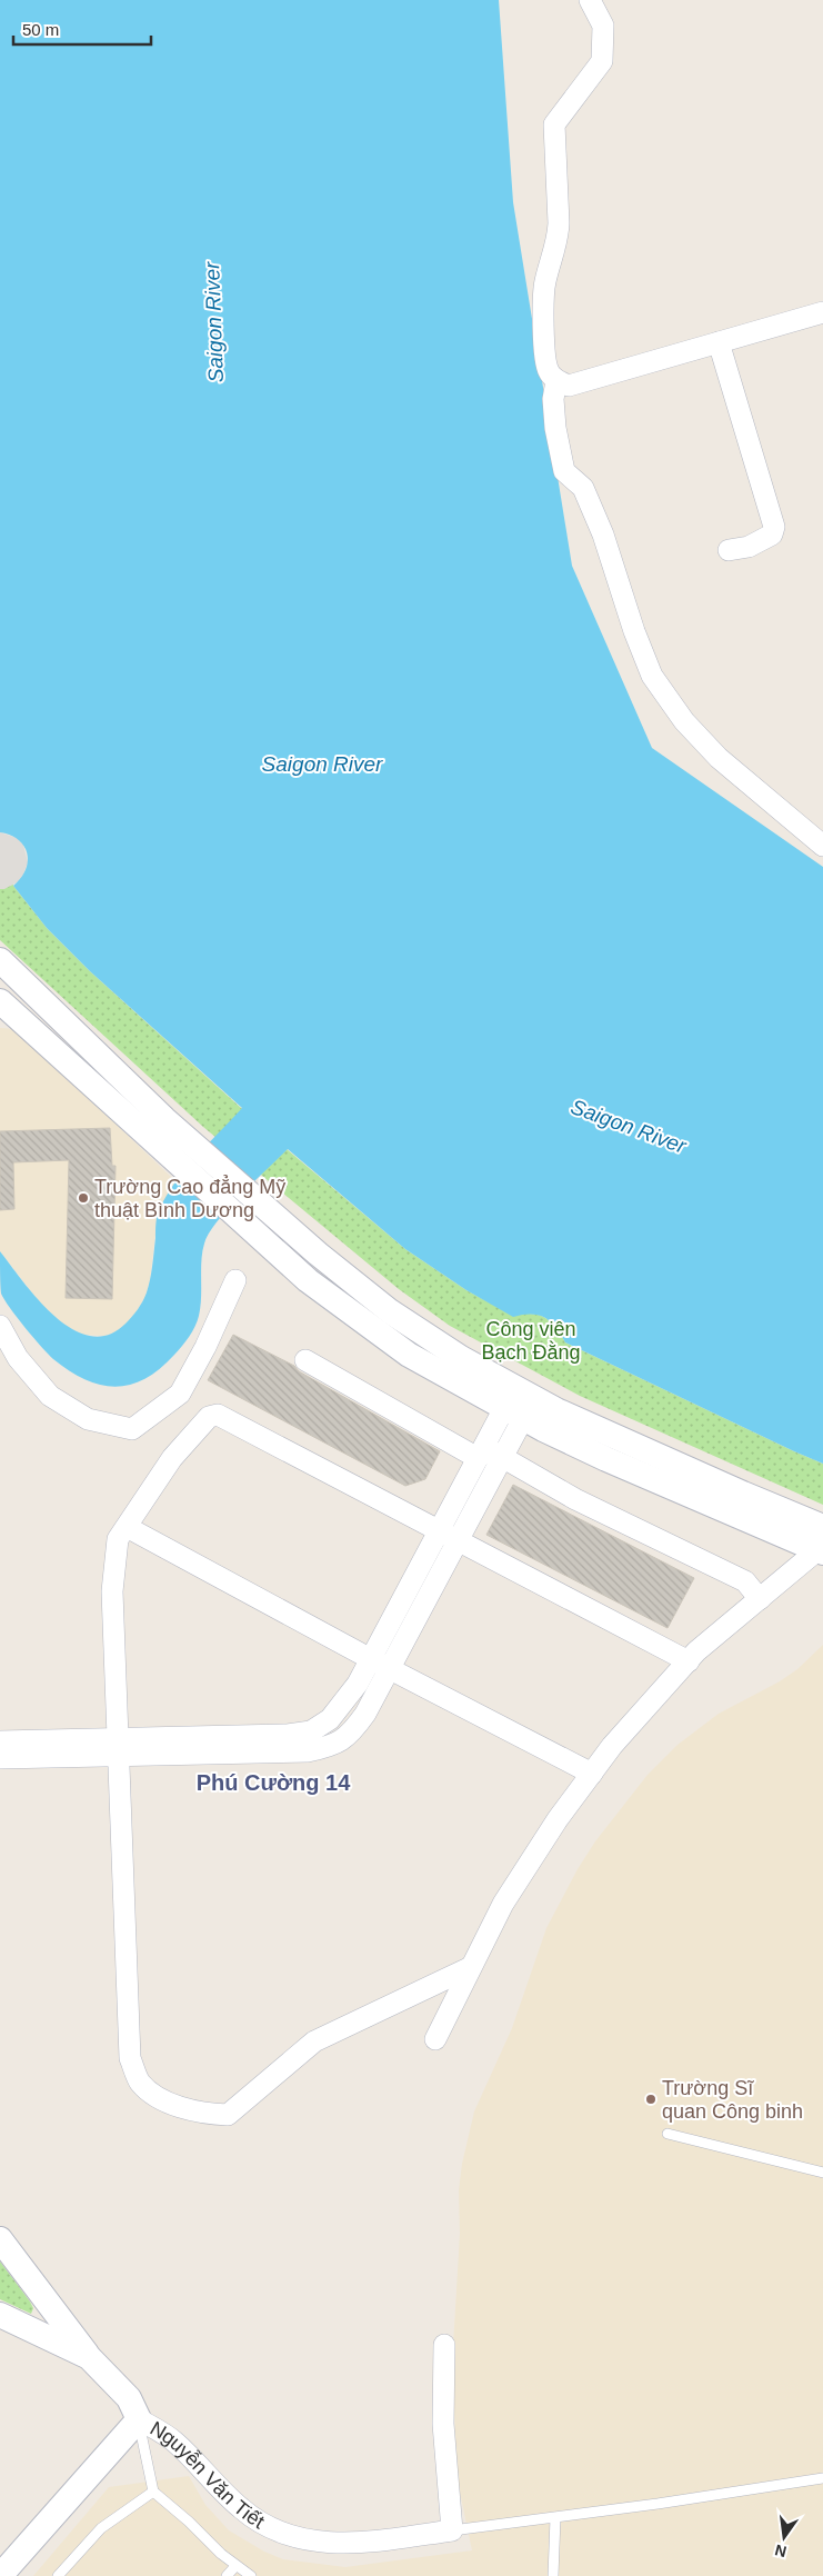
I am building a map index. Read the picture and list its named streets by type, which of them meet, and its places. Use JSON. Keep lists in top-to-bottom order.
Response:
{
  "streets": {
    "street": ["Nguyễn Văn Tiết"]
  },
  "districts": ["Phú Cường 14"],
  "water": ["Saigon River"],
  "parks": ["Công viên Bạch Đằng"],
  "places": ["Trường Cao đẳng Mỹ thuật Bình Dương", "Trường Sĩ quan Công binh"],
  "scale_bar": "50 m",
  "north": "bottom"
}
